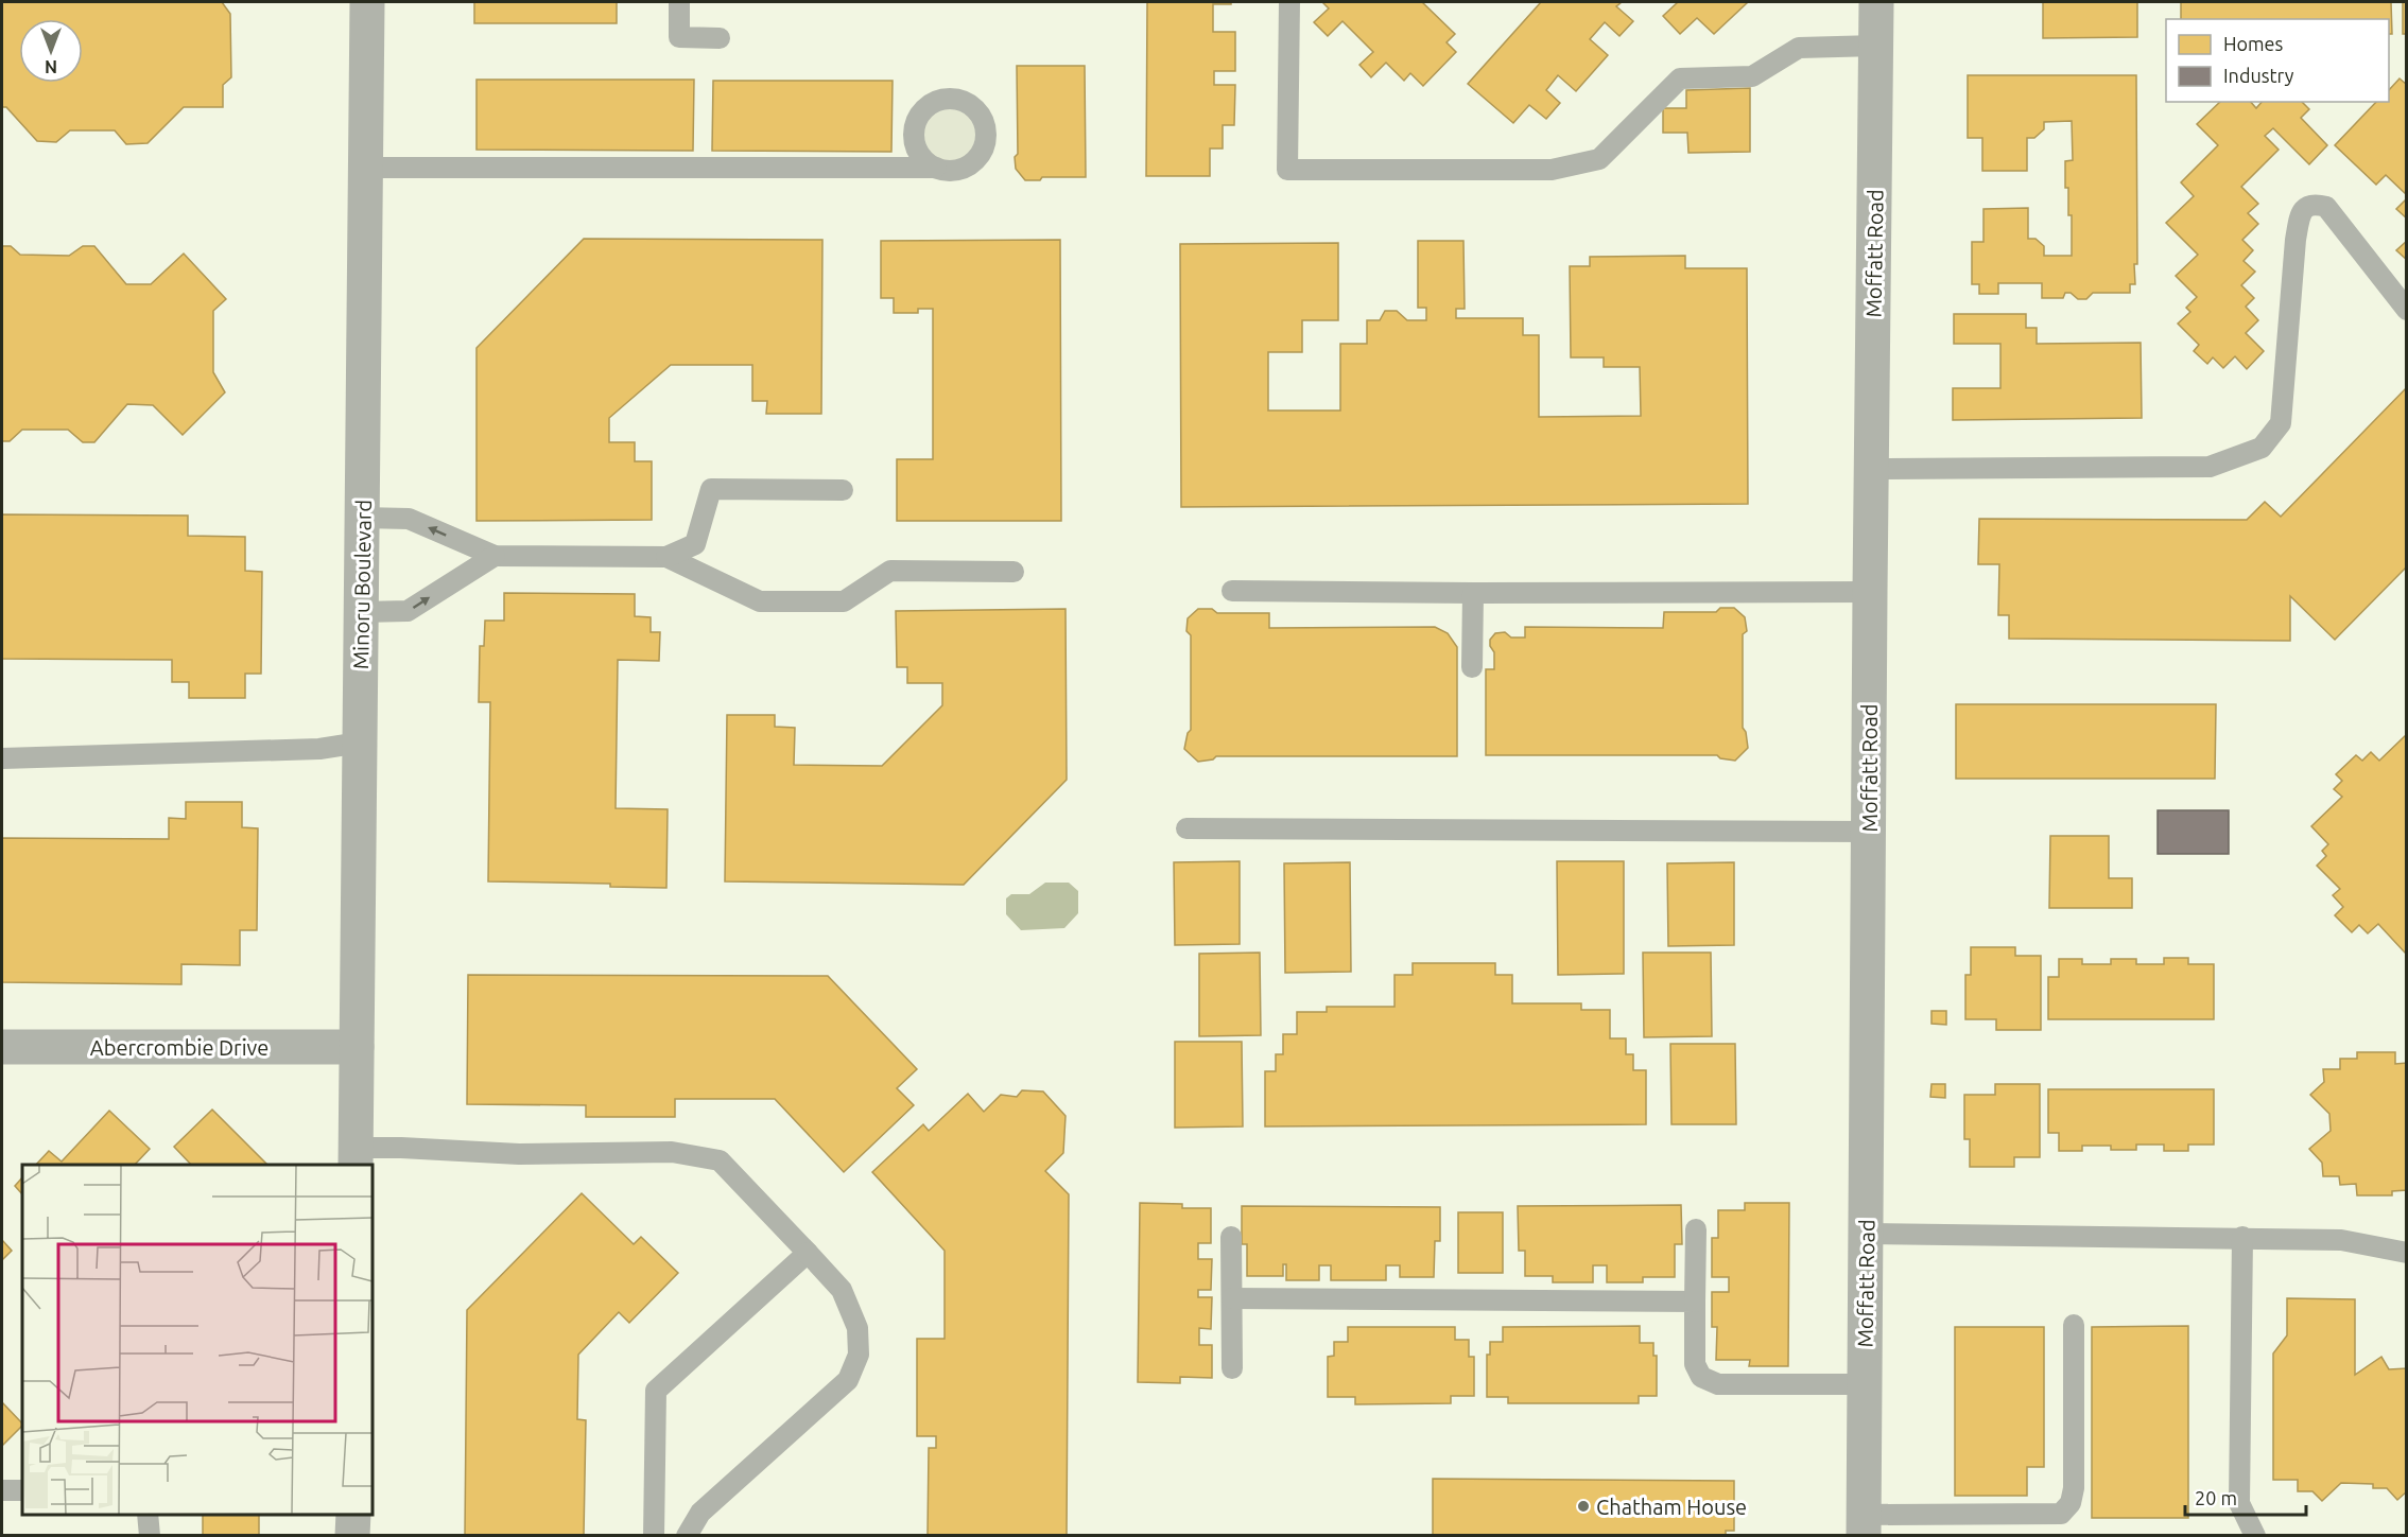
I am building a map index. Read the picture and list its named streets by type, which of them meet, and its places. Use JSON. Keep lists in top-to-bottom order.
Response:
{
  "streets": {
    "street": ["Moffatt Road", "Minoru Boulevard", "Abercrombie Drive"]
  },
  "crossings": [
    ["Minoru Boulevard", "Abercrombie Drive"]
  ],
  "places": ["Chatham House"],
  "legend": ["Homes", "Industry"],
  "scale_bar": "20 m",
  "north": "bottom"
}
